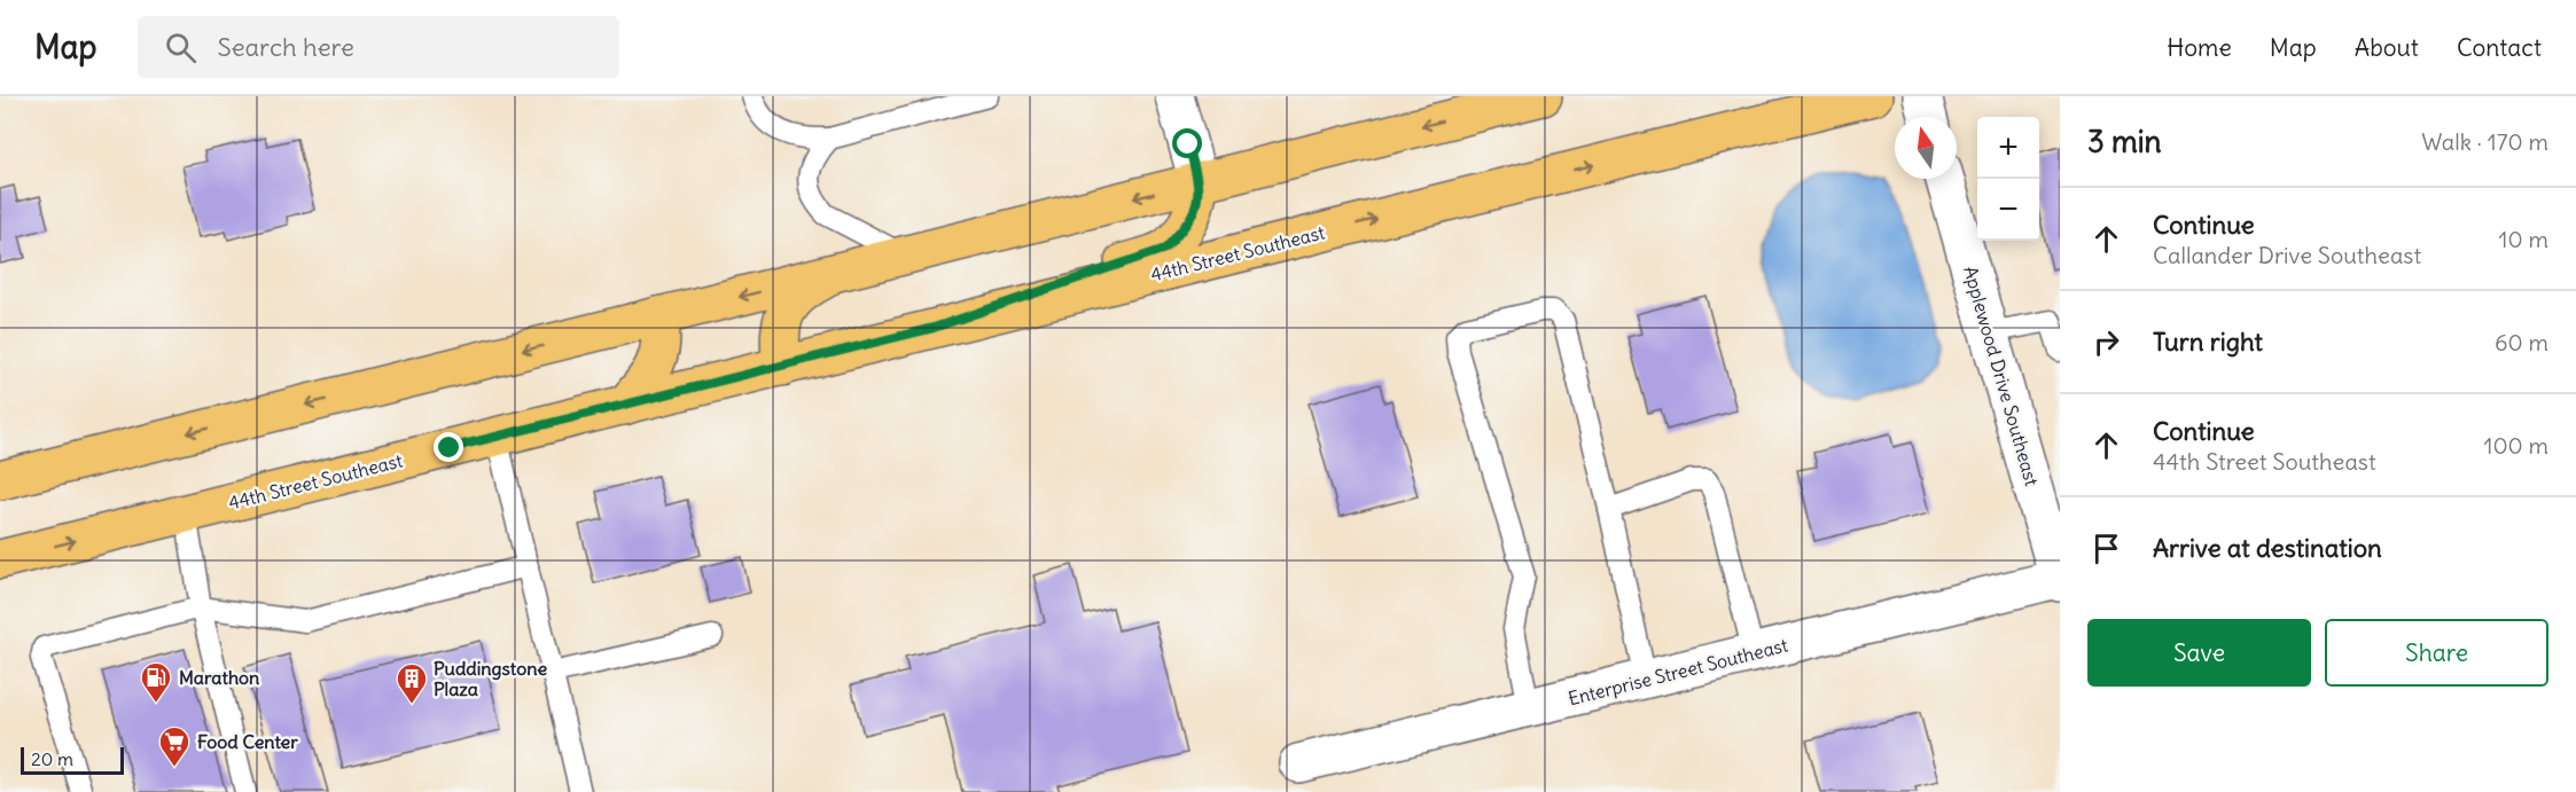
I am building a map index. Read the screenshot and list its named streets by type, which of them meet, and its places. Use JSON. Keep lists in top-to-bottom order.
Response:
{
  "streets": {
    "main road": ["44th Street Southeast"],
    "street": ["Applewood Drive Southeast", "Enterprise Street Southeast"]
  },
  "crossings": [
    ["Applewood Drive Southeast", "Enterprise Street Southeast"]
  ],
  "places": {
    "fuel station": ["Marathon"],
    "building": ["Puddingstone Plaza"],
    "supermarket": ["Food Center"]
  },
  "scale_bar": "20 m",
  "north": "top",
  "page": {
    "header": "Map",
    "search": "Search here",
    "nav": [
      "Home",
      "Map",
      "About",
      "Contact"
    ],
    "heading": ["3 min", "Walk · 170 m"],
    "map_buttons": ["+", "−"],
    "list": [
      ["Continue", "Callander Drive Southeast", "10 m"],
      ["Turn right", "60 m"],
      ["Continue", "44th Street Southeast", "100 m"],
      "Arrive at destination"
    ],
    "buttons": ["Save", "Share"],
    "scale": "20 m"
  }
}
